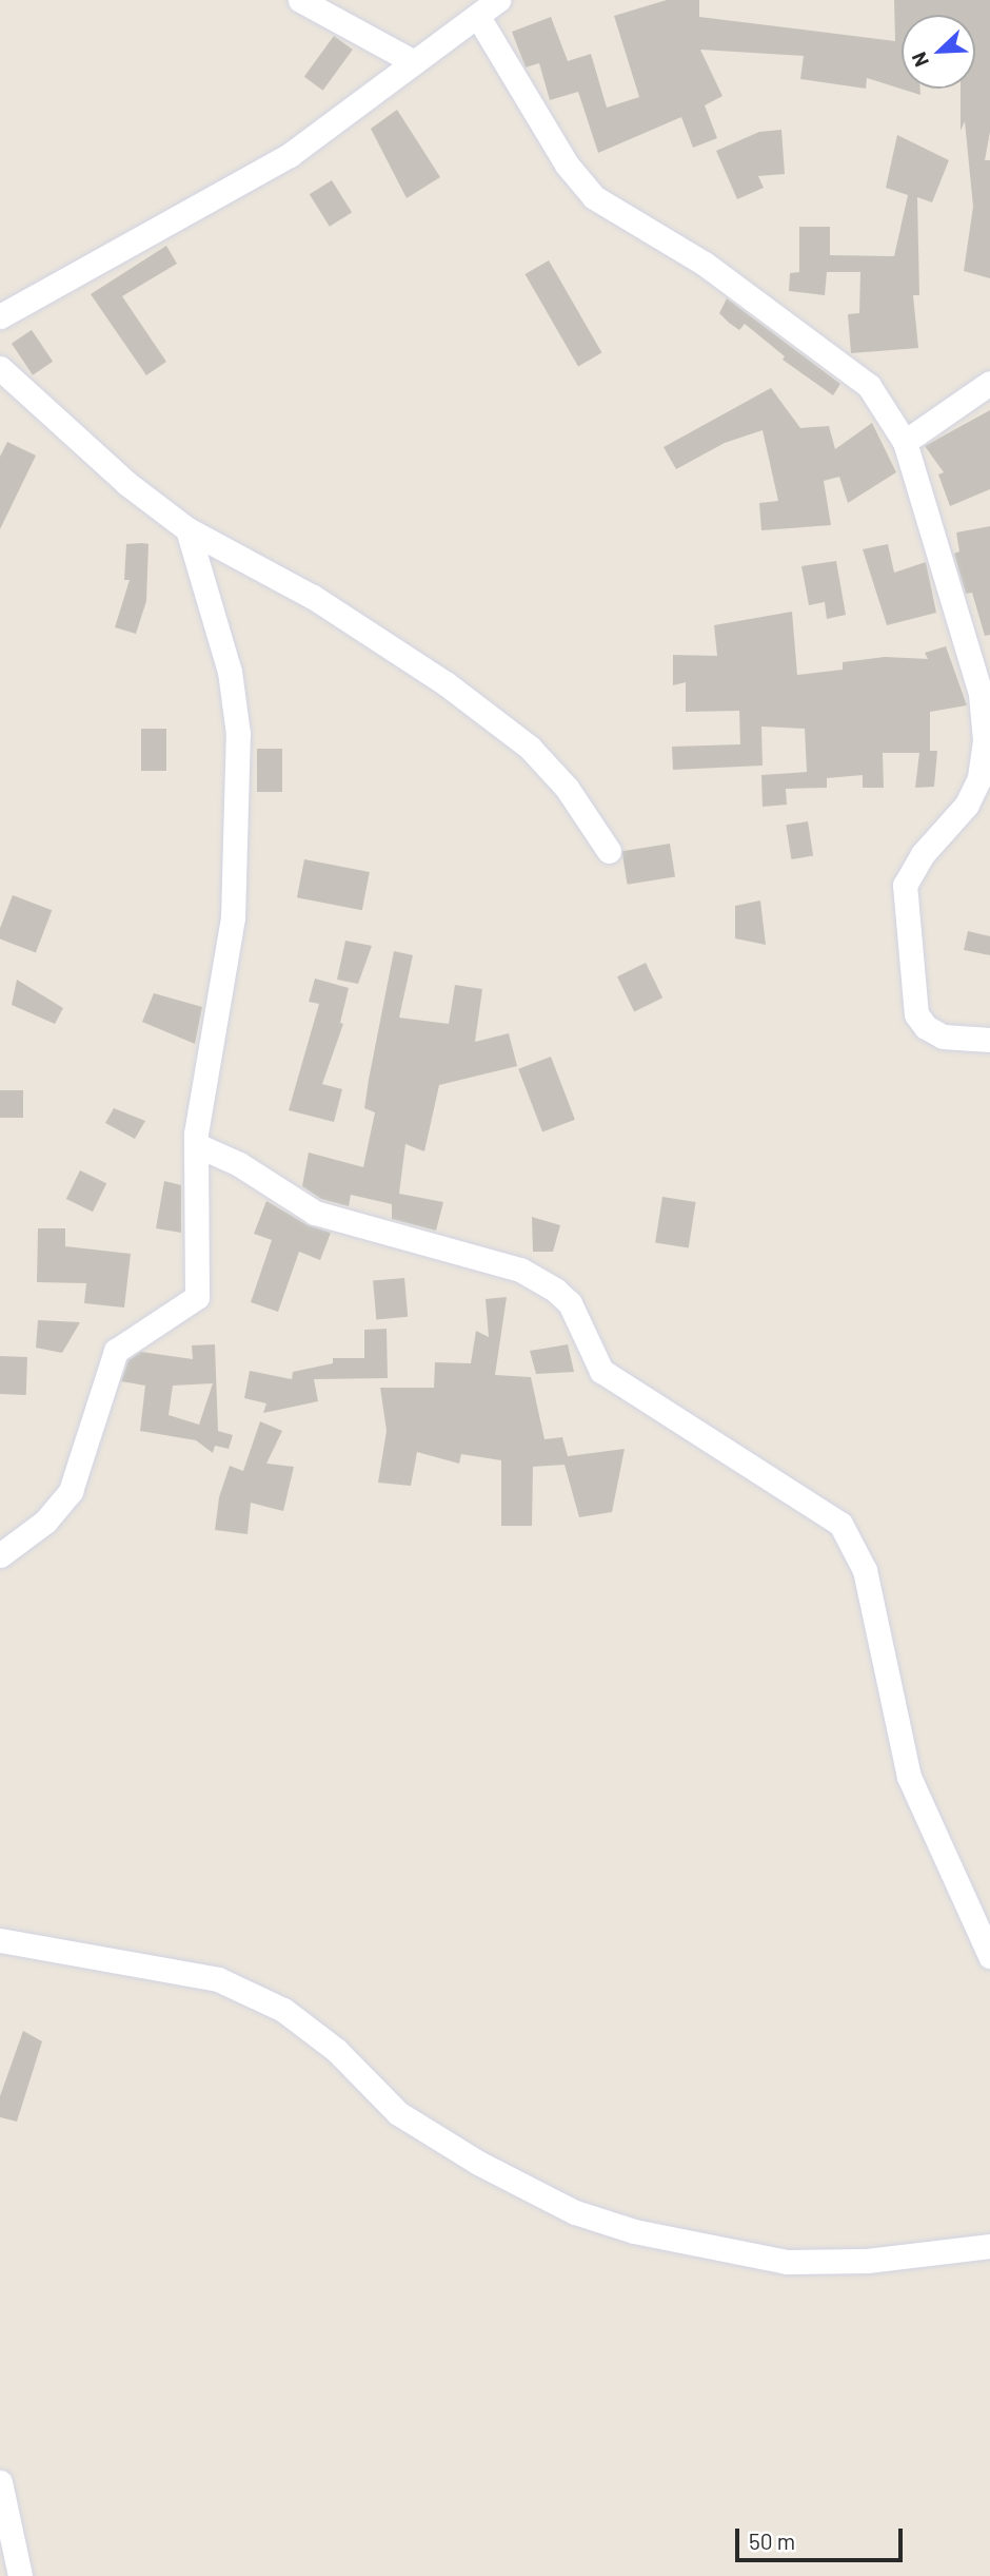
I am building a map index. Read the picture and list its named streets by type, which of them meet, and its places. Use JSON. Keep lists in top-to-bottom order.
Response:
{
  "scale_bar": "50 m",
  "north": "bottom left"
}
